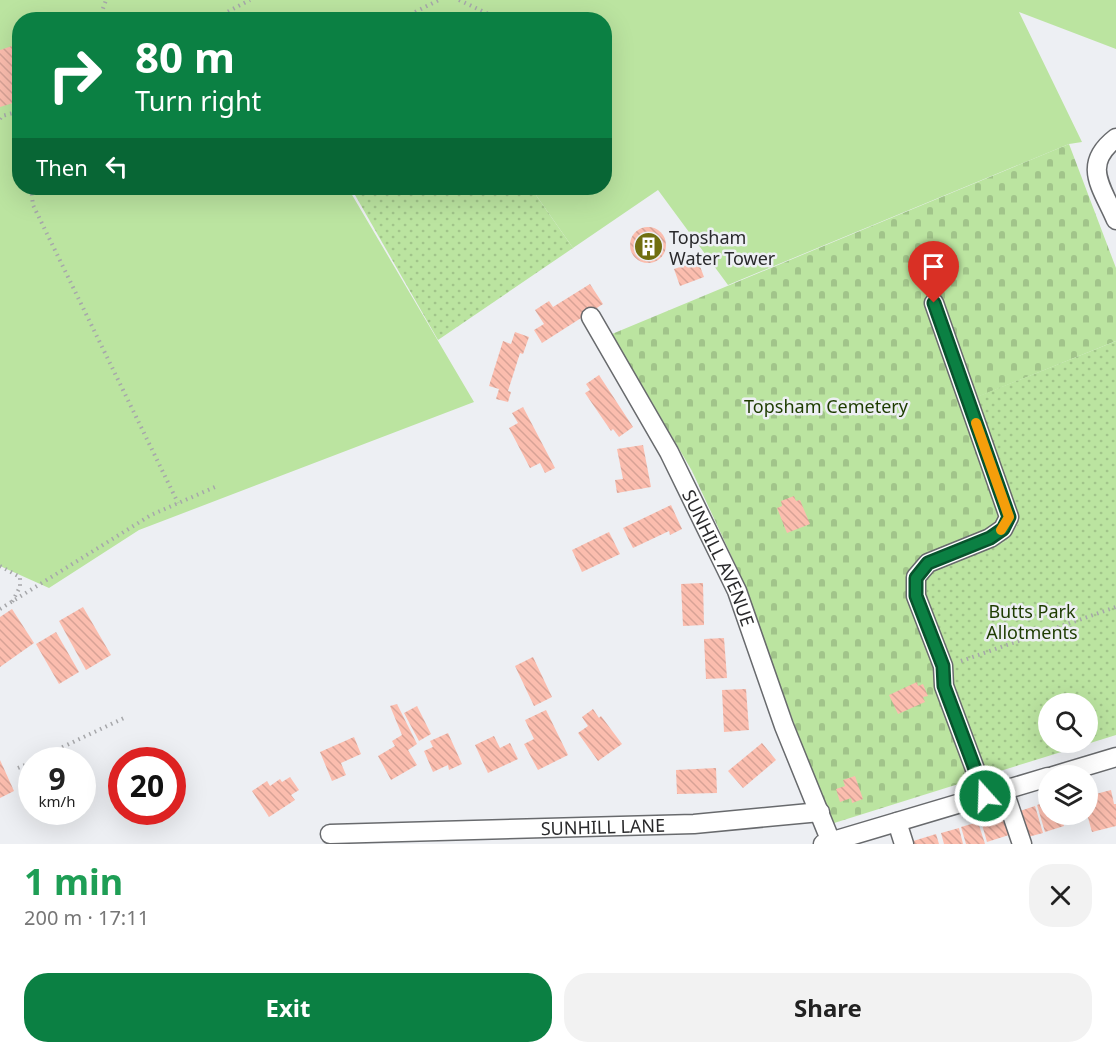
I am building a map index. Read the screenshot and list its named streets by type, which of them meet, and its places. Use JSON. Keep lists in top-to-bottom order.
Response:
{
  "streets": {
    "street": ["SUNHILL AVENUE", "SUNHILL LANE"]
  },
  "crossings": [
    ["SUNHILL AVENUE", "SUNHILL LANE"]
  ],
  "parks": ["Topsham Cemetery", "Butts Park Allotments"],
  "places": {
    "building": ["Topsham Water Tower"]
  },
  "page": {
    "turn": ["80 m", "Turn right"],
    "then": "Then",
    "speed": "9 km/h",
    "limit": "20",
    "heading": ["1 min", "200 m · 17:11"],
    "buttons": ["Exit", "Share"]
  }
}
